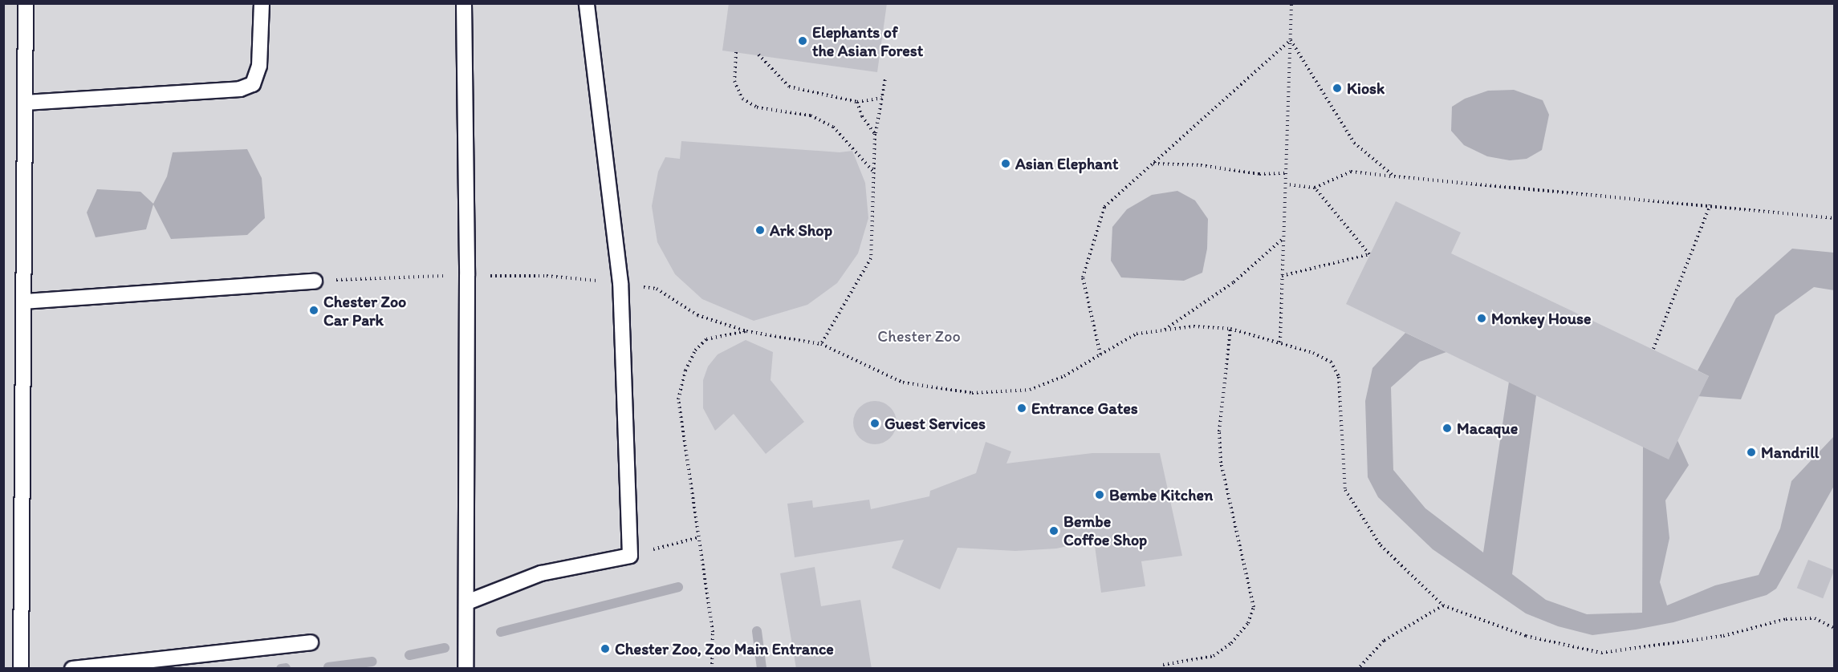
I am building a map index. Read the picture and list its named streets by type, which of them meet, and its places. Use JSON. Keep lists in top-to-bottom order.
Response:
{
  "parks": ["Chester Zoo"],
  "places": [
    "Elephants of the Asian Forest",
    "Kiosk",
    "Asian Elephant",
    "Ark Shop",
    "Chester Zoo Car Park",
    "Monkey House",
    "Entrance Gates",
    "Guest Services",
    "Macaque",
    "Mandrill",
    "Bembe Kitchen",
    "Bembe Coffoe Shop",
    "Chester Zoo, Zoo Main Entrance"
  ]
}
